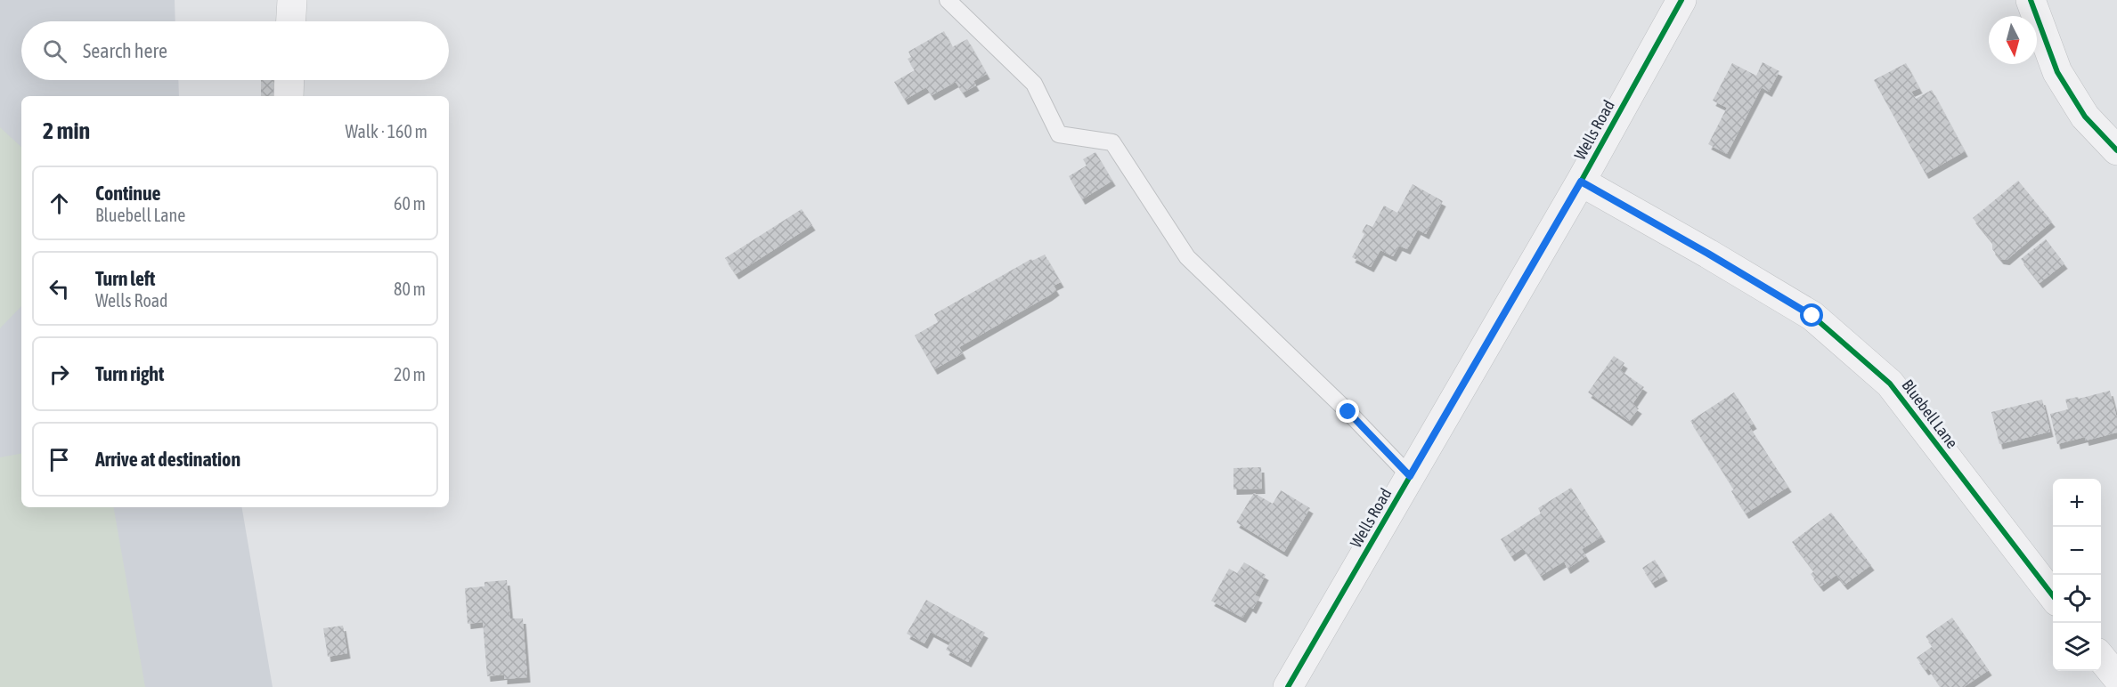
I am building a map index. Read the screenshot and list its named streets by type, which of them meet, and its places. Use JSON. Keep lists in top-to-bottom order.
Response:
{
  "streets": {
    "street": ["Wells Road", "Bluebell Lane"]
  },
  "crossings": [
    ["Wells Road", "Bluebell Lane"]
  ],
  "north": "bottom",
  "page": {
    "search": "Search here",
    "heading": ["2 min", "Walk · 160 m"],
    "list": [
      ["Continue", "Bluebell Lane", "60 m"],
      ["Turn left", "Wells Road", "80 m"],
      ["Turn right", "20 m"],
      "Arrive at destination"
    ],
    "map_buttons": ["+", "−"]
  }
}
